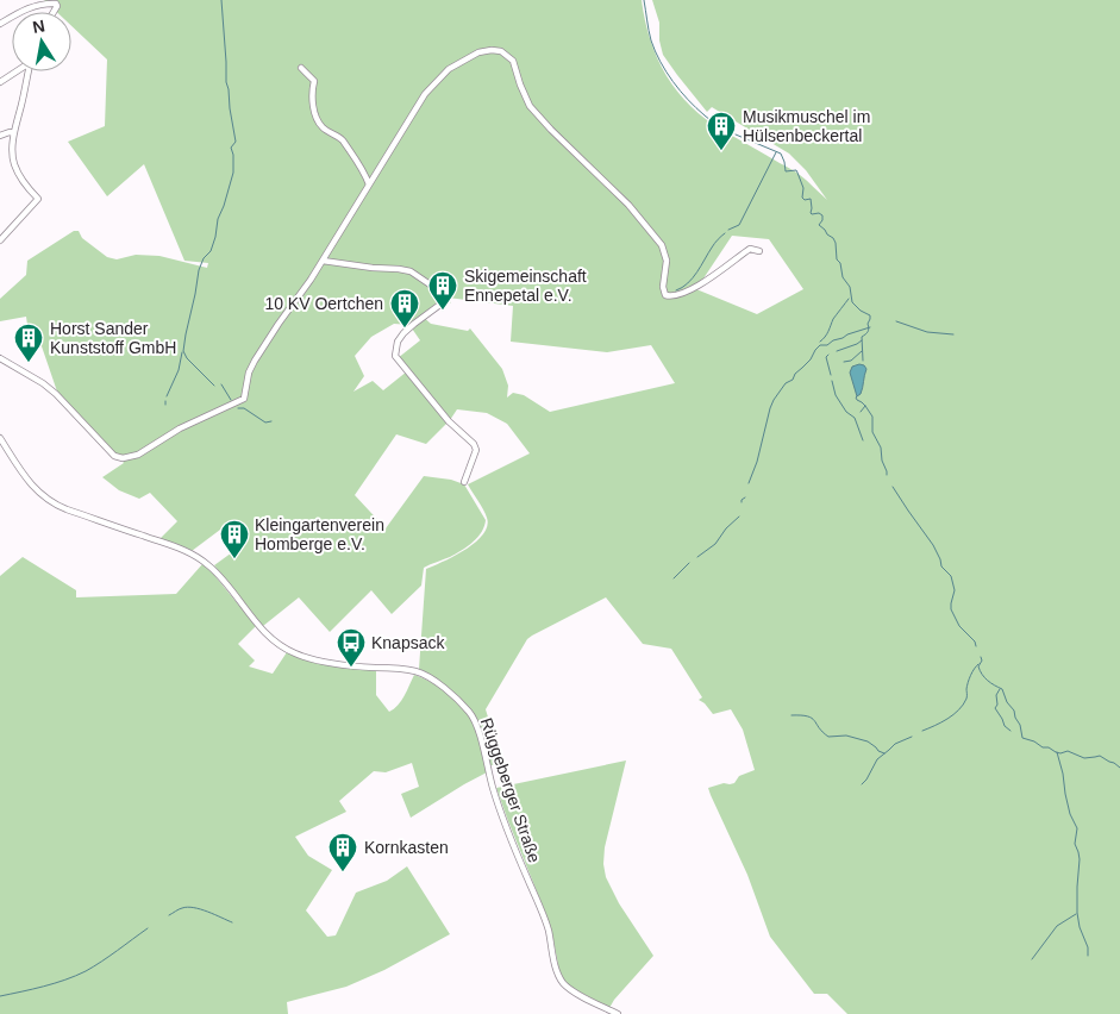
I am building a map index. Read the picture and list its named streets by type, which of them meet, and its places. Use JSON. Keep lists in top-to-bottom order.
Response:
{
  "streets": {
    "street": ["Rüggeberger Straße"]
  },
  "places": {
    "building": [
      "Musikmuschel im Hülsenbeckertal",
      "Skigemeinschaft Ennepetal e.V.",
      "10 KV Oertchen",
      "Horst Sander Kunststoff GmbH",
      "Kleingartenverein Homberge e.V.",
      "Kornkasten"
    ],
    "bus stop": ["Knapsack"]
  },
  "north": "top"
}
